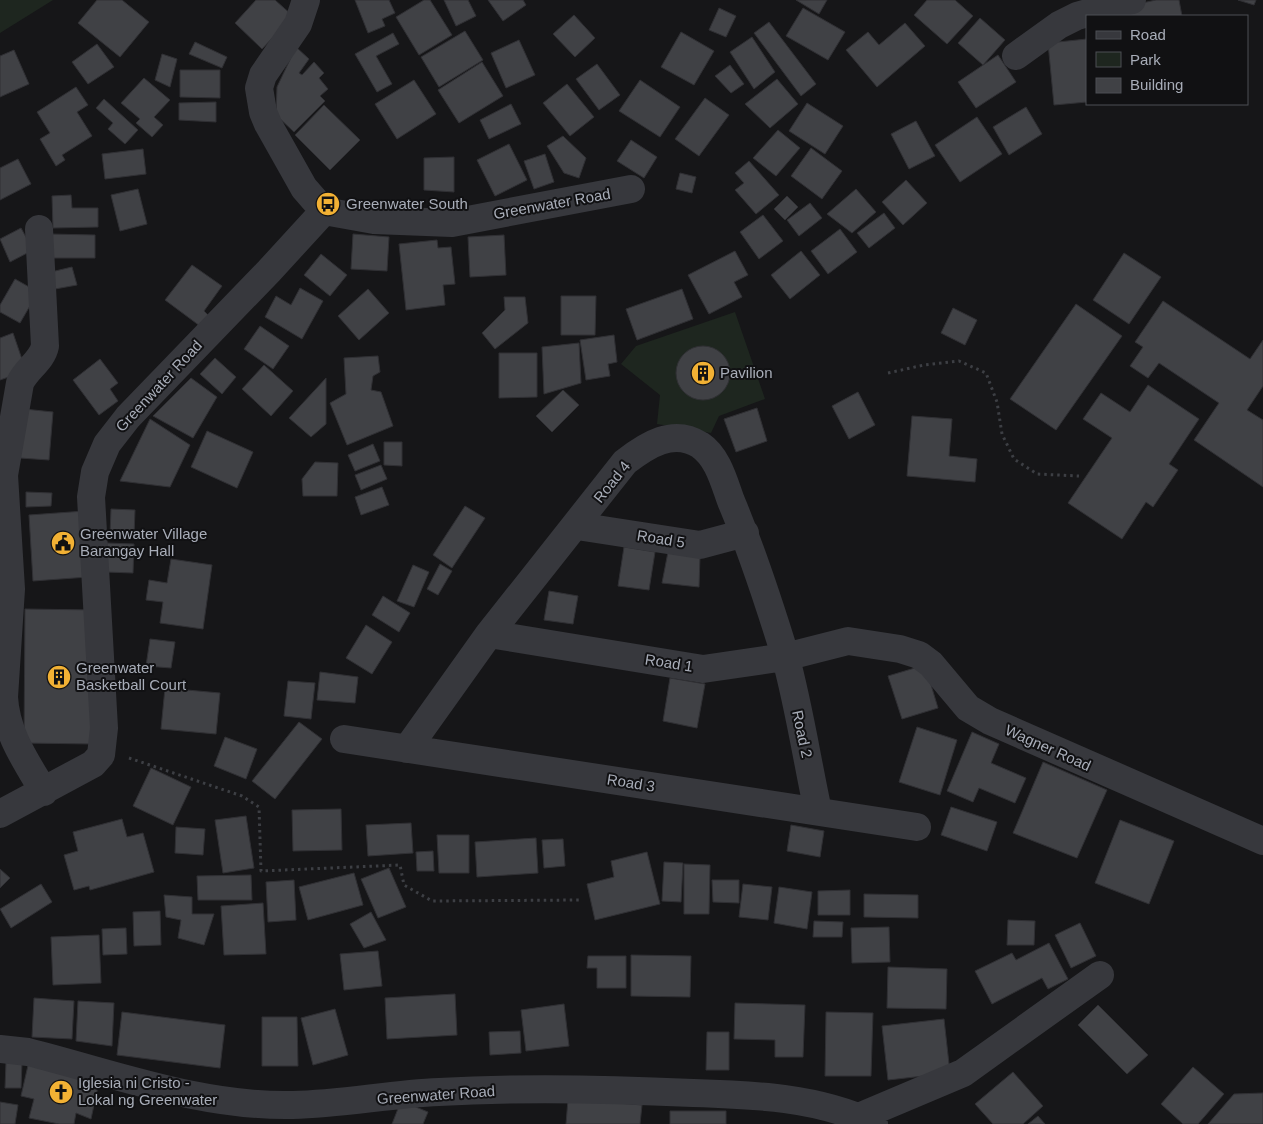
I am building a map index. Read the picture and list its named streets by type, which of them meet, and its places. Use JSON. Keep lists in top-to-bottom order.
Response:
{
  "streets": {
    "street": [
      "Greenwater Road",
      "Road 4",
      "Road 5",
      "Road 1",
      "Road 2",
      "Wagner Road",
      "Road 3"
    ]
  },
  "crossings": [
    ["Road 4", "Road 5"],
    ["Road 4", "Road 1"],
    ["Road 4", "Road 2"],
    ["Road 4", "Road 3"],
    ["Road 1", "Road 2"],
    ["Road 1", "Wagner Road"],
    ["Road 2", "Road 3"]
  ],
  "places": {
    "bus stop": ["Greenwater South"],
    "building": ["Pavilion", "Greenwater Basketball Court"],
    "public building": ["Greenwater Village Barangay Hall"],
    "church": ["Iglesia ni Cristo - Lokal ng Greenwater"]
  },
  "legend": ["Road", "Park", "Building"]
}
